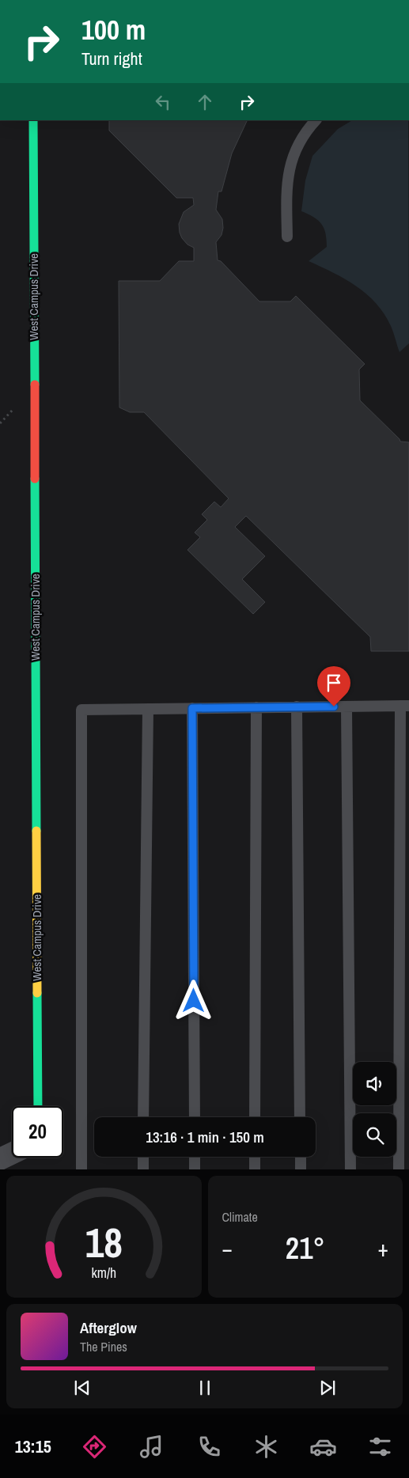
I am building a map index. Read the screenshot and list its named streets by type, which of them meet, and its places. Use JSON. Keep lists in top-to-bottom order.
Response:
{
  "streets": {
    "street": ["West Campus Drive"]
  },
  "page": {
    "turn": ["100 m", "Turn right"],
    "limit": "20",
    "trip": "13:16 · 1 min · 150 m",
    "tile": "Climate",
    "heat": ["−", "21°", "+"],
    "song": ["Afterglow", "The Pines"],
    "tabs": "13:15",
    "gauge": ["18", "km/h"]
  }
}
